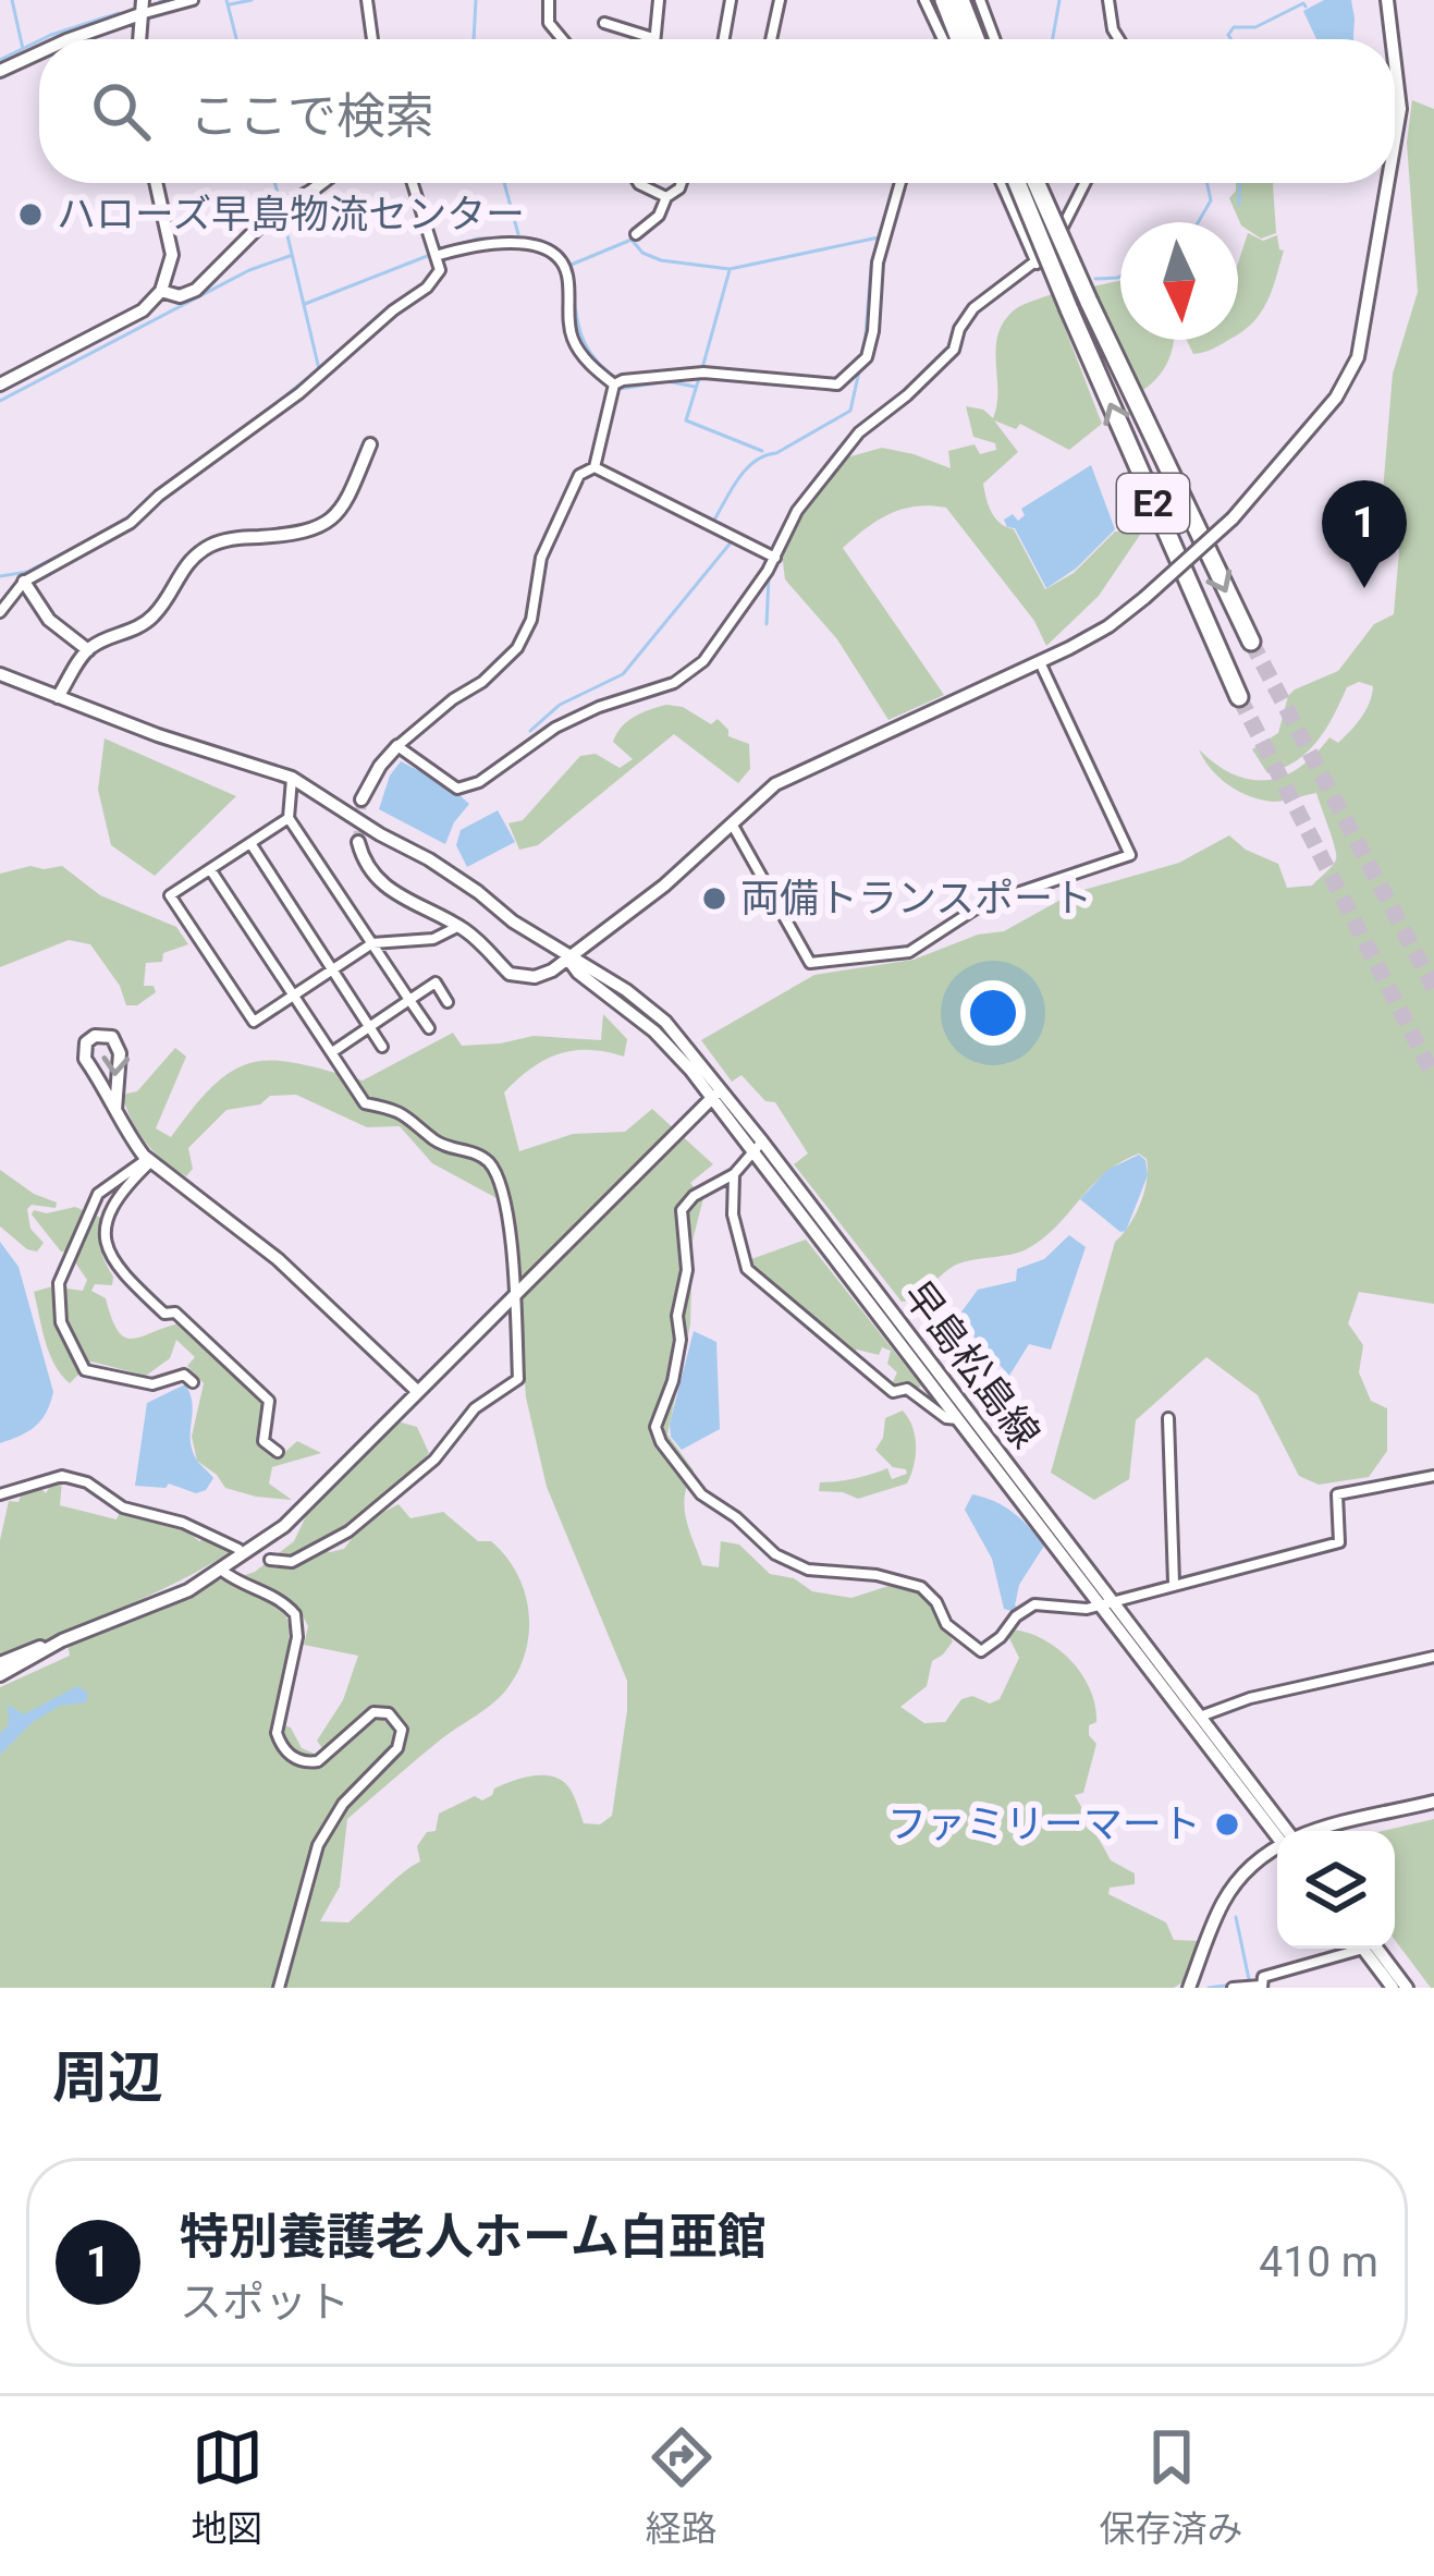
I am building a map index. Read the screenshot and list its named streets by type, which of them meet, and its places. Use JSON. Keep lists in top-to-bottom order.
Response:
{
  "streets": {
    "highway": ["E2"],
    "street": ["早島松島線"]
  },
  "places": ["ハローズ早島物流センター", "両備トランスポート", "ファミリーマート"],
  "north": "bottom",
  "page": {
    "search": "ここで検索",
    "pins": "1",
    "heading": "周辺",
    "list": [
      {
        "mark": "1",
        "name": "特別養護老人ホーム白亜館",
        "note": "スポット",
        "value": "410 m"
      }
    ],
    "nav": ["地図", "経路", "保存済み"]
  }
}
